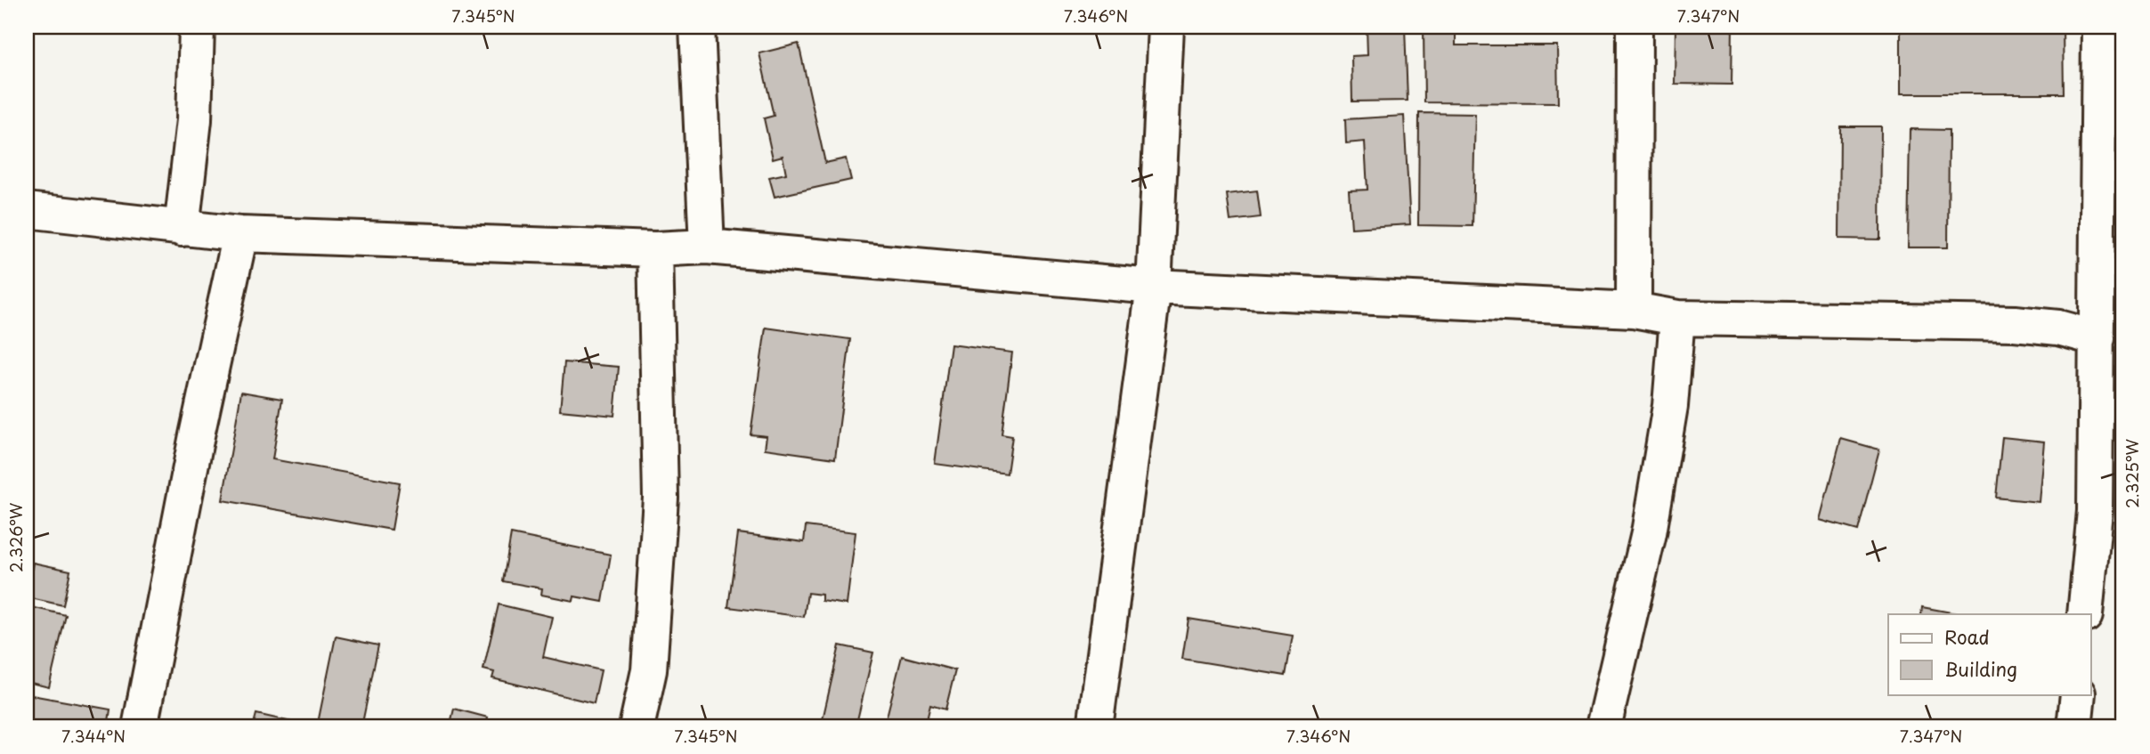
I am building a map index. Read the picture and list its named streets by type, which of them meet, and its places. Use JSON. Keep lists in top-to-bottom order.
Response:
{
  "legend": ["Road", "Building"],
  "coordinates": [
    "7.345°N",
    "7.346°N",
    "7.347°N",
    "2.325°W",
    "2.326°W",
    "7.344°N"
  ]
}
